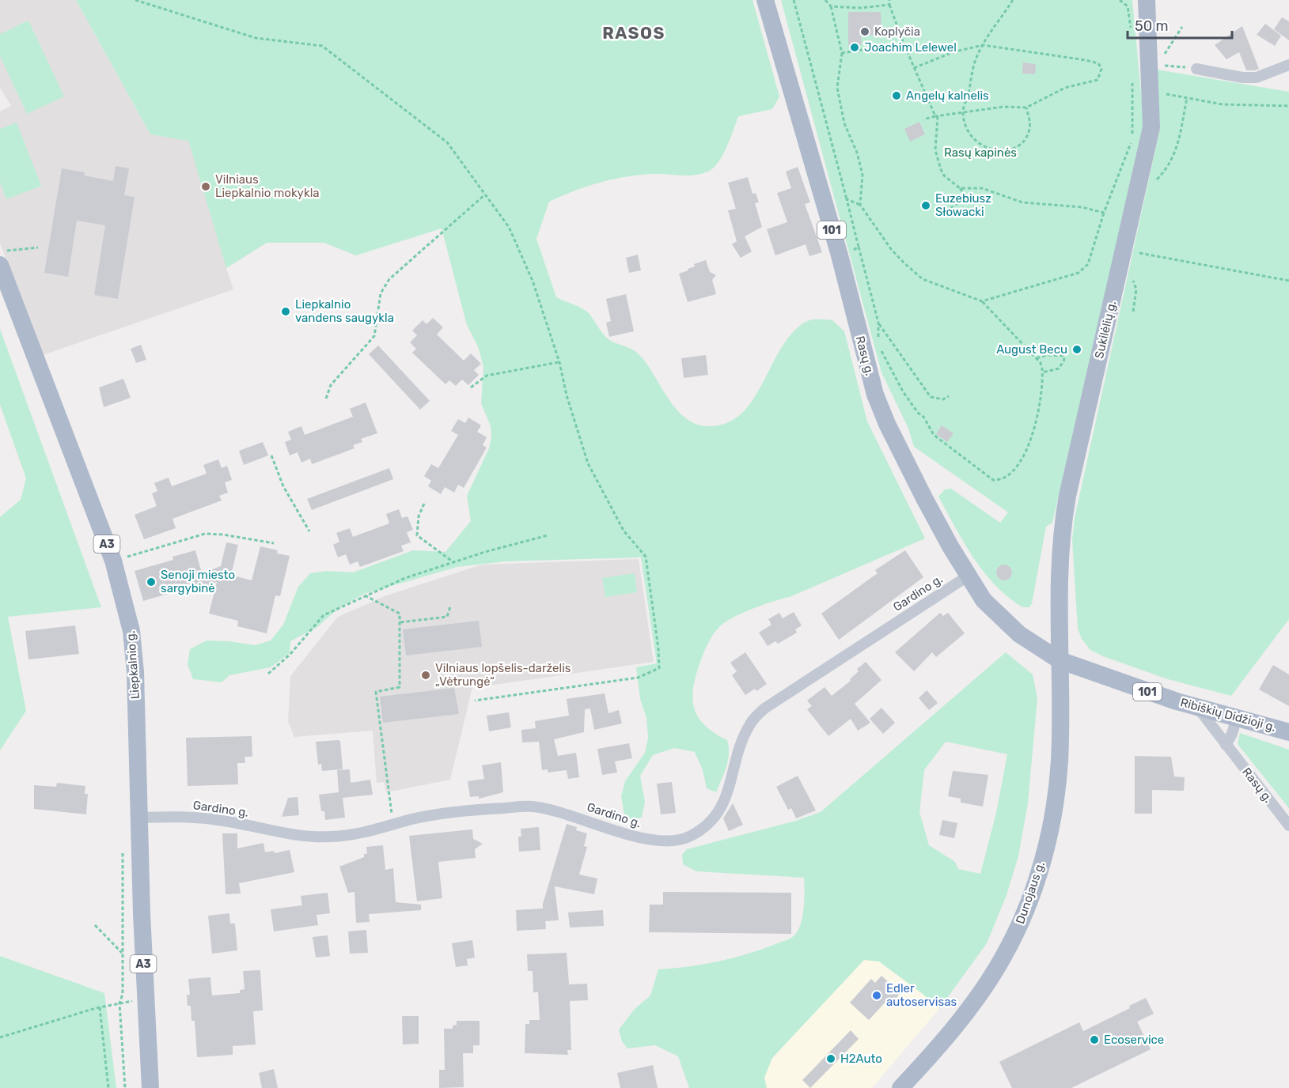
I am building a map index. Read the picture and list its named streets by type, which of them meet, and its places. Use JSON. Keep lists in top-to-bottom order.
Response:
{
  "streets": {
    "main road": [
      "101",
      "Sukilėlių g.",
      "Rasų g.",
      "A3",
      "Liepkalnio g.",
      "Ribiškių Didžioji g.",
      "Dunojaus g."
    ],
    "street": ["Gardino g."]
  },
  "crossings": [
    ["Sukilėlių g.", "Rasų g."],
    ["Sukilėlių g.", "Ribiškių Didžioji g."],
    ["Sukilėlių g.", "Dunojaus g."],
    ["Rasų g.", "Gardino g."],
    ["Rasų g.", "Ribiškių Didžioji g."],
    ["Rasų g.", "Dunojaus g."],
    ["Gardino g.", "Liepkalnio g."],
    ["Ribiškių Didžioji g.", "Dunojaus g."]
  ],
  "districts": ["RASOS"],
  "parks": ["Rasų kapinės"],
  "places": [
    "Koplyčia",
    "Joachim Lelewel",
    "Angelų kalnelis",
    "Vilniaus Liepkalnio mokykla",
    "Euzebiusz Słowacki",
    "Liepkalnio vandens saugykla",
    "August Becu",
    "Senoji miesto sargybinė",
    "Vilniaus lopšelis-darželis „Vėtrungė“",
    "Edler autoservisas",
    "Ecoservice",
    "H2Auto"
  ],
  "scale_bar": "50 m"
}
